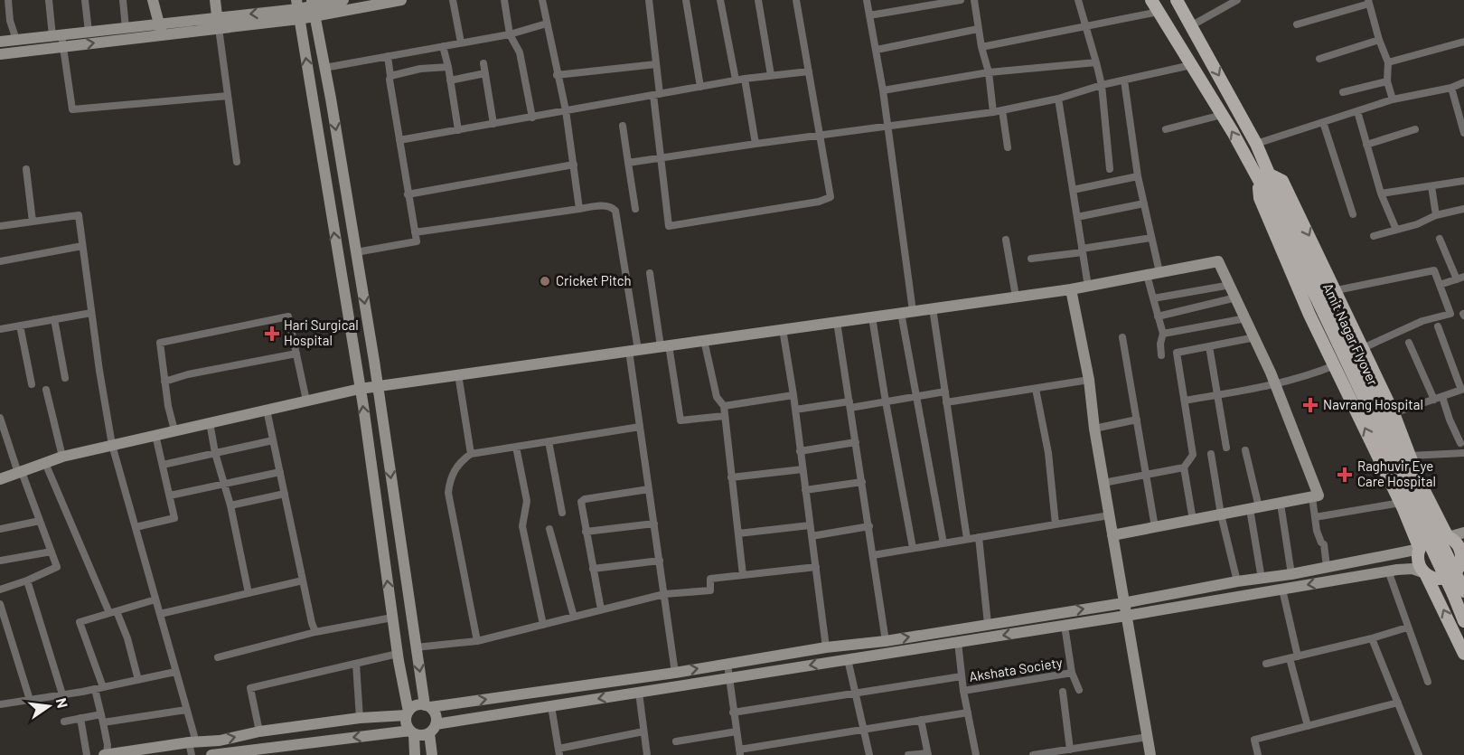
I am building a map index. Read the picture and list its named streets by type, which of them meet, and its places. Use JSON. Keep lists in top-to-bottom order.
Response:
{
  "streets": {
    "main road": ["Amit Nagar Flyover"],
    "street": ["Akshata Society"]
  },
  "places": {
    "other": ["Cricket Pitch"],
    "health": ["Hari Surgical Hospital", "Navrang Hospital", "Raghuvir Eye Care Hospital"]
  },
  "north": "right"
}
